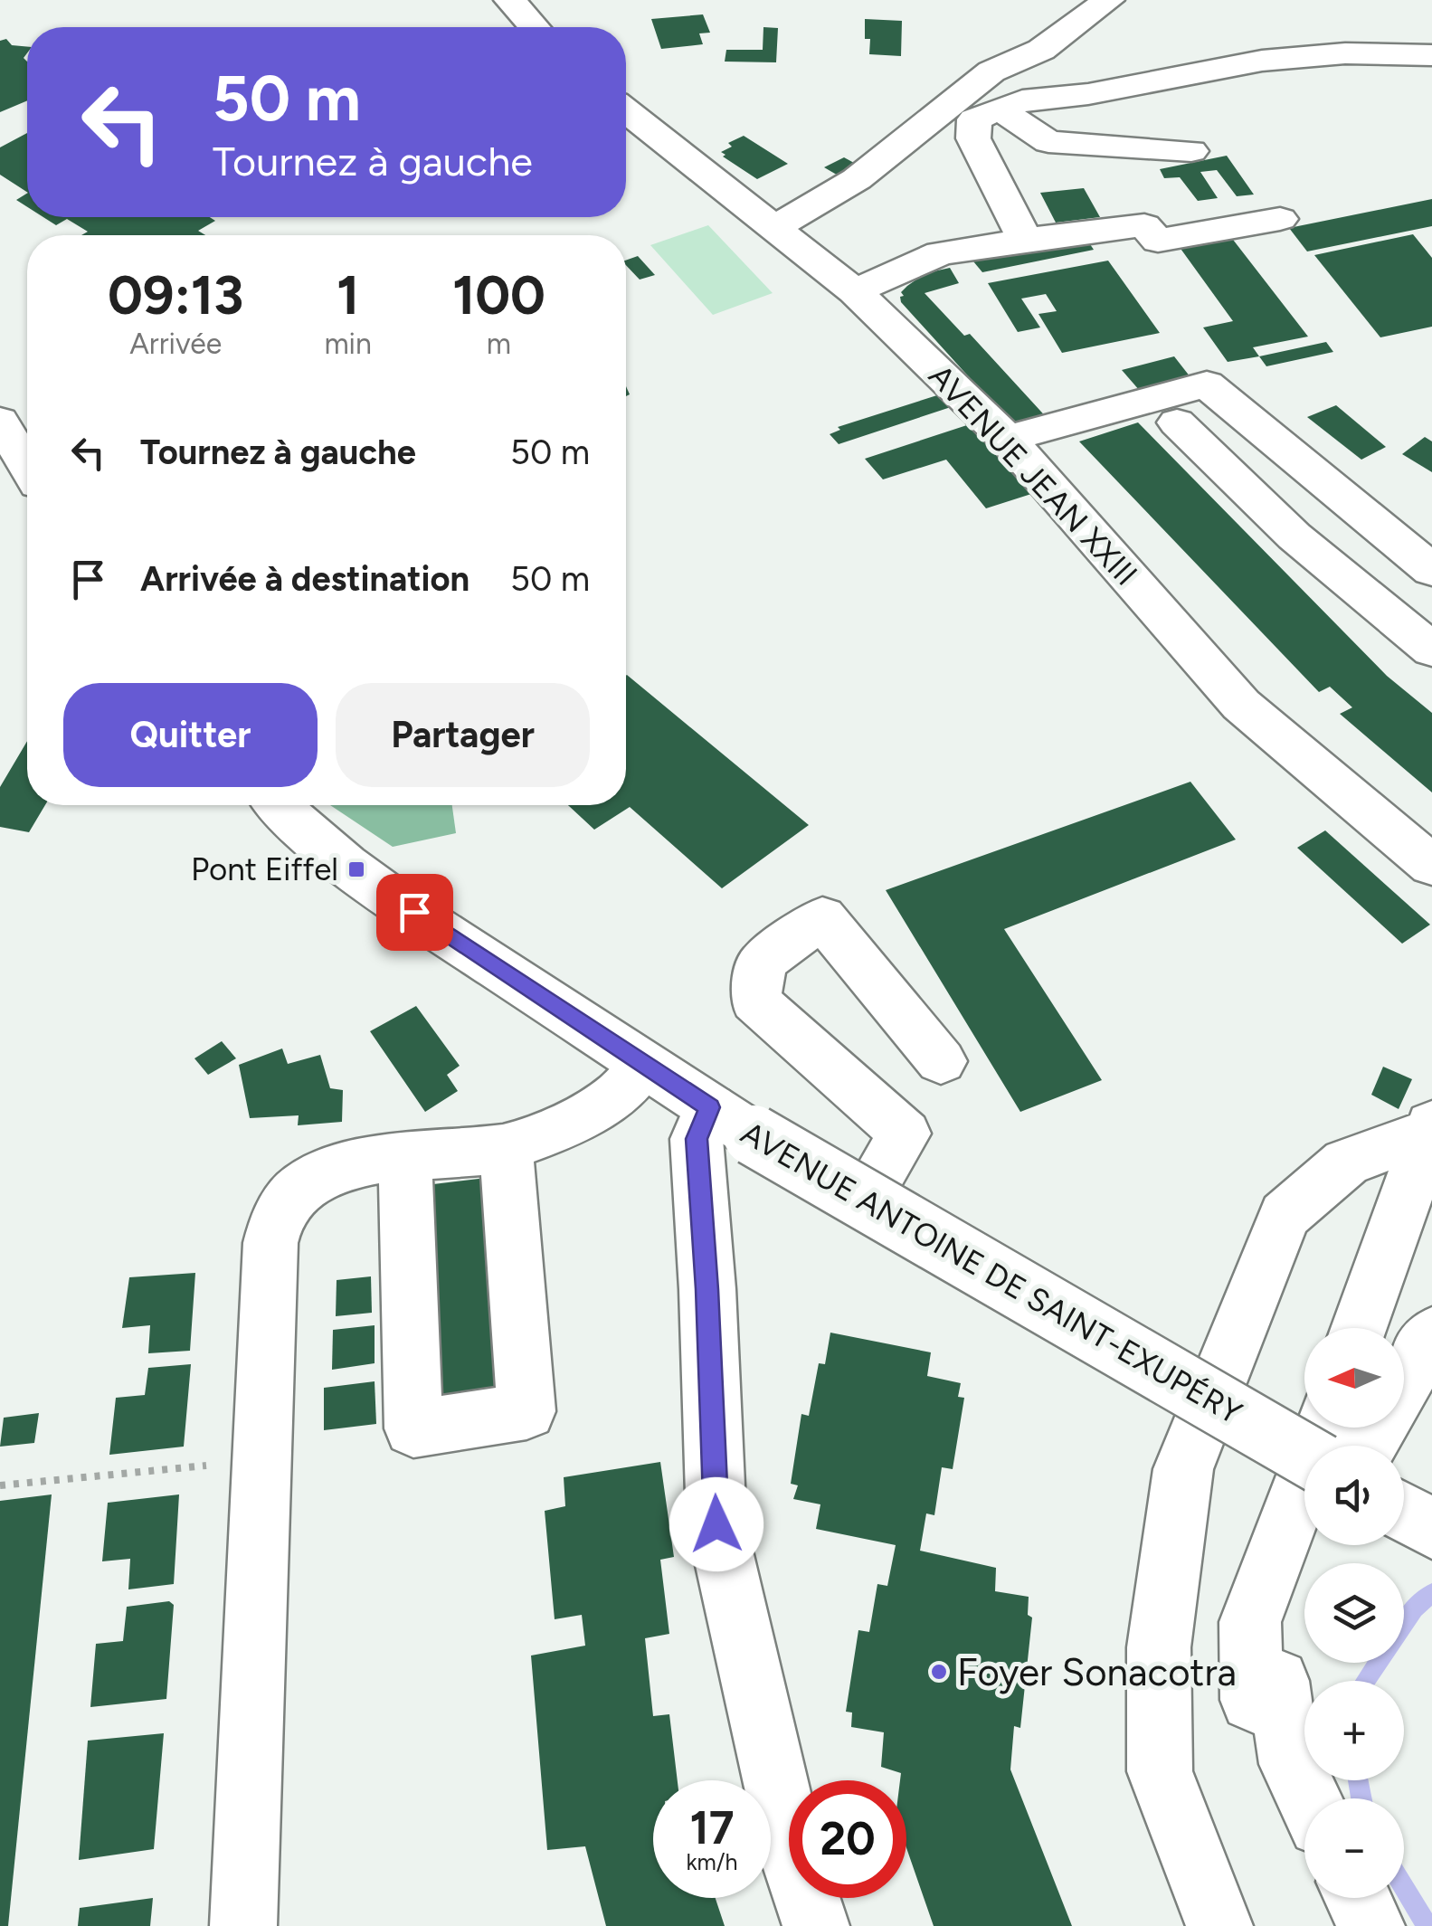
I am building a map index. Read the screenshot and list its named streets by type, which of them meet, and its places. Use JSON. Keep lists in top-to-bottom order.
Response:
{
  "streets": {
    "street": ["AVENUE JEAN XXIII", "AVENUE ANTOINE DE SAINT-EXUPÉRY"]
  },
  "places": {
    "transit": ["Pont Eiffel"],
    "other": ["Foyer Sonacotra"]
  },
  "north": "left",
  "page": {
    "turn": ["50 m", "Tournez à gauche"],
    "eta": [
      "09:13",
      "Arrivée",
      "1",
      "min",
      "100",
      "m"
    ],
    "list": [
      {
        "name": "Tournez à gauche",
        "value": "50 m"
      },
      {
        "name": "Arrivée à destination",
        "value": "50 m"
      }
    ],
    "buttons": ["Quitter", "Partager"],
    "map_buttons": ["+", "−"],
    "speed": "17 km/h",
    "limit": "20"
  }
}
